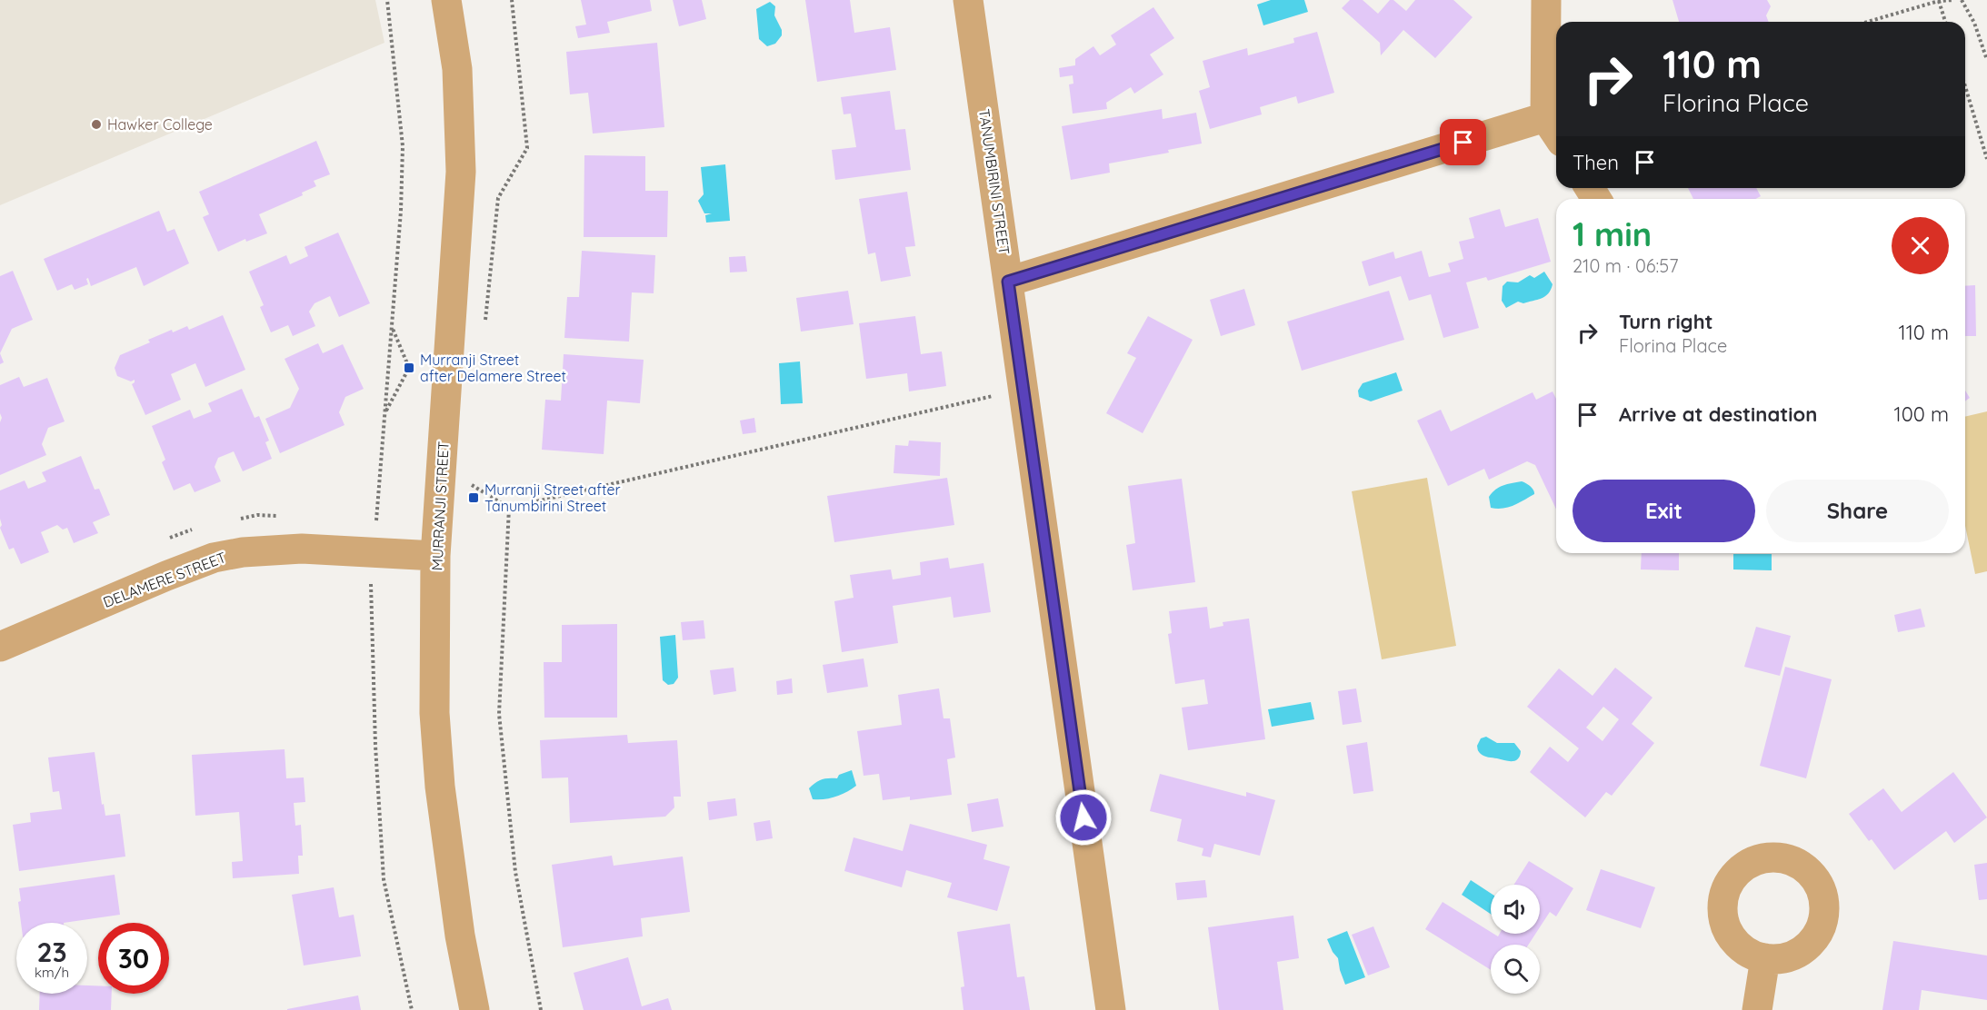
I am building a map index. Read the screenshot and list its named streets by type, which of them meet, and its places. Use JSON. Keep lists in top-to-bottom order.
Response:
{
  "streets": {
    "street": ["TANUMBIRINI STREET", "MURRANJI STREET", "DELAMERE STREET"]
  },
  "crossings": [
    ["MURRANJI STREET", "DELAMERE STREET"]
  ],
  "places": {
    "other": ["Hawker College"],
    "transit": ["Murranji Street after Delamere Street", "Murranji Street after Tanumbirini Street"]
  },
  "page": {
    "turn": ["110 m", "Florina Place"],
    "then": "Then",
    "heading": ["1 min", "210 m · 06:57"],
    "list": [
      {
        "name": "Turn right",
        "note": "Florina Place",
        "value": "110 m"
      },
      {
        "name": "Arrive at destination",
        "value": "100 m"
      }
    ],
    "buttons": ["Exit", "Share"],
    "speed": "23 km/h",
    "limit": "30"
  }
}
